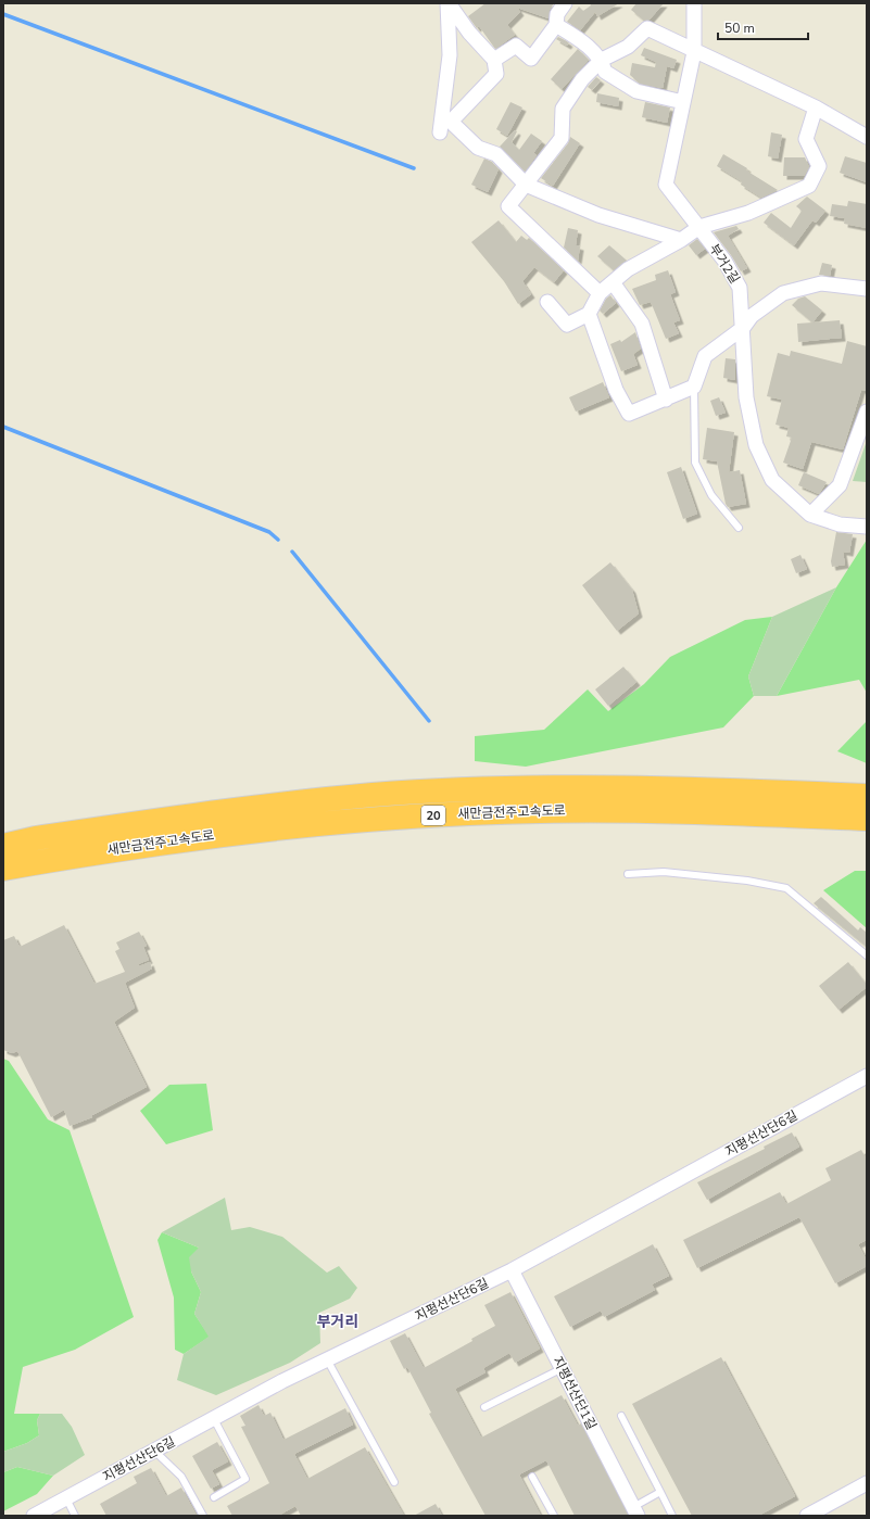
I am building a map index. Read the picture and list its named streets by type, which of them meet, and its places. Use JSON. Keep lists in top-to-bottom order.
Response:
{
  "streets": {
    "highway": ["새만금전주고속도로", "20"],
    "street": ["부거2길", "지평선산단6길", "지평선산단1길"]
  },
  "crossings": [
    ["지평선산단6길", "지평선산단1길"]
  ],
  "districts": ["부거리"],
  "scale_bar": "50 m"
}
